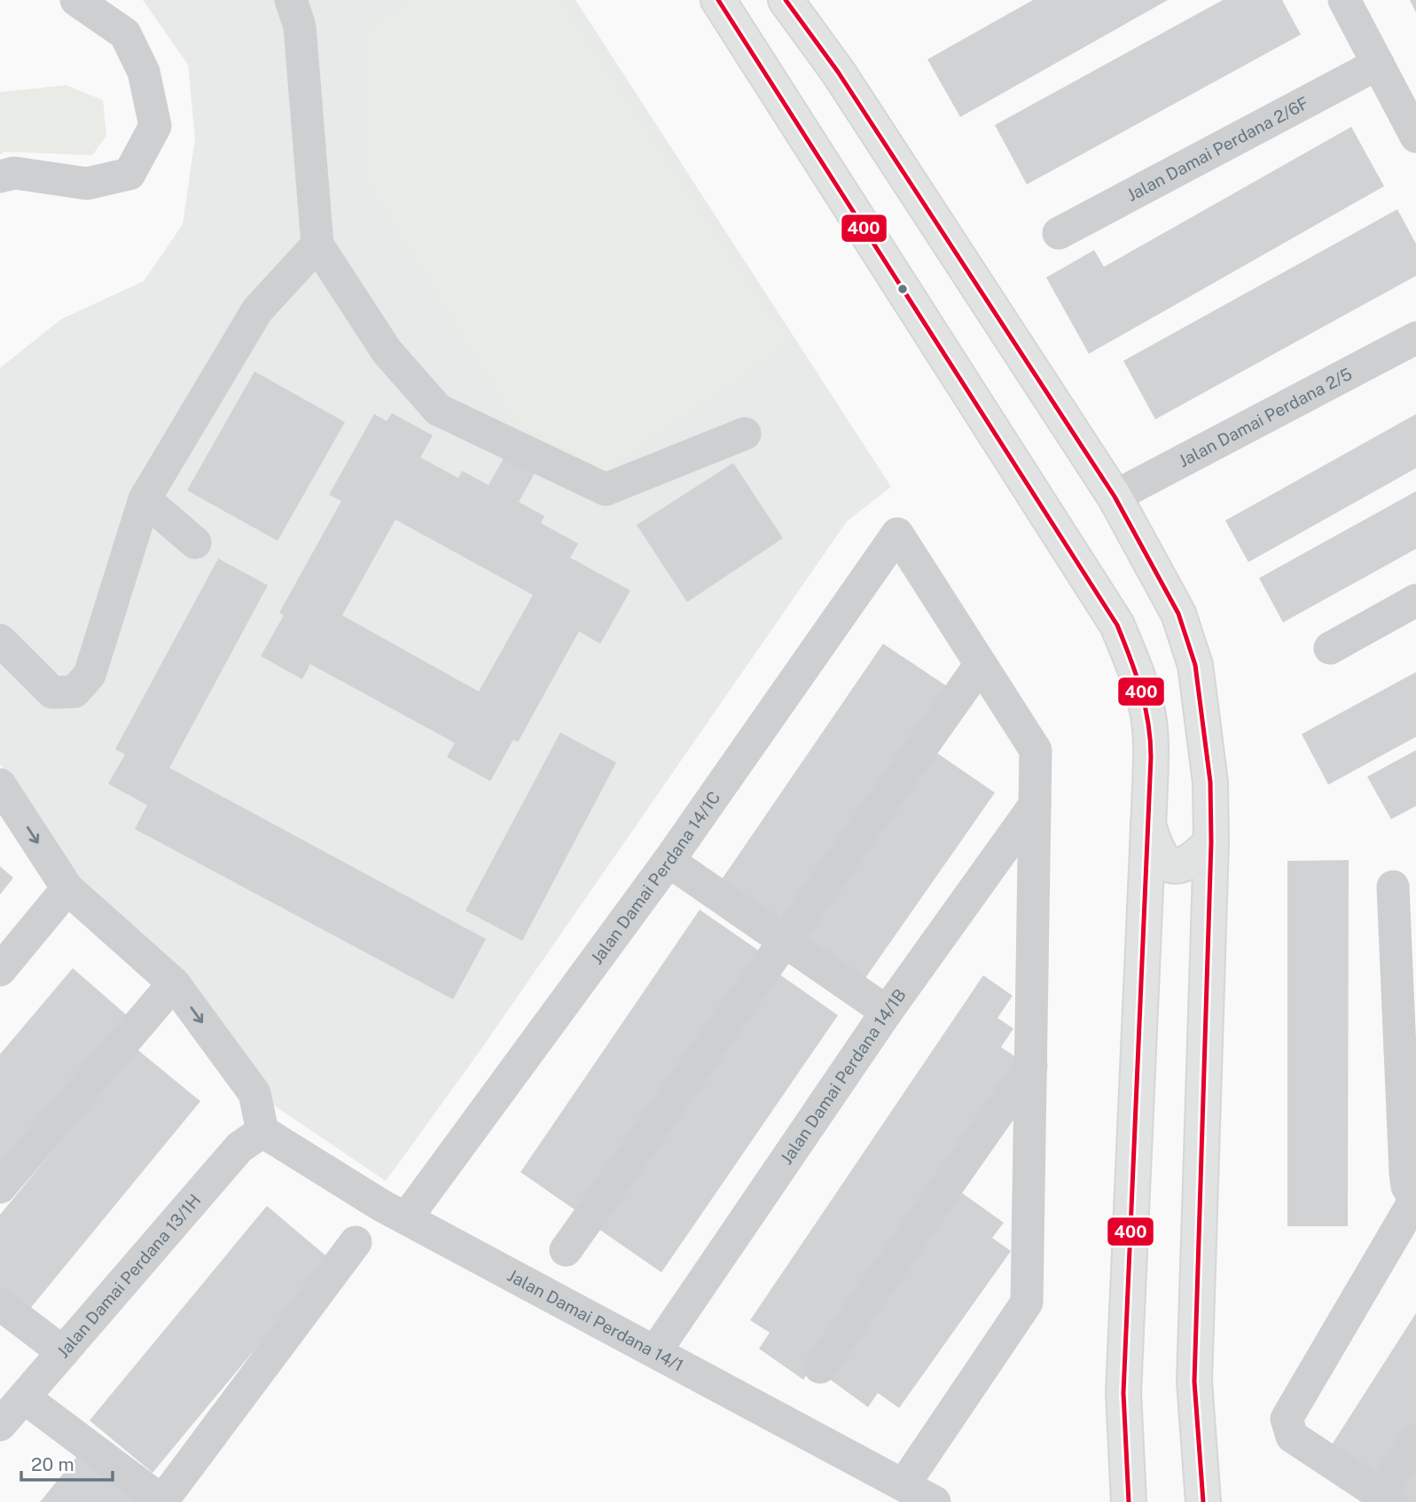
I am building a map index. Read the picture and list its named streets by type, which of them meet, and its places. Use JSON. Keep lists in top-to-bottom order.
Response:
{
  "streets": {
    "street": [
      "Jalan Damai Perdana 2/6F",
      "Jalan Damai Perdana 2/5",
      "Jalan Damai Perdana 14/1C",
      "Jalan Damai Perdana 14/1B",
      "Jalan Damai Perdana 13/1H",
      "Jalan Damai Perdana 14/1"
    ]
  },
  "crossings": [
    ["Jalan Damai Perdana 14/1C", "Jalan Damai Perdana 14/1"],
    ["Jalan Damai Perdana 14/1B", "Jalan Damai Perdana 14/1"],
    ["Jalan Damai Perdana 13/1H", "Jalan Damai Perdana 14/1"]
  ],
  "lines": ["transit line 400"],
  "scale_bar": "20 m"
}
